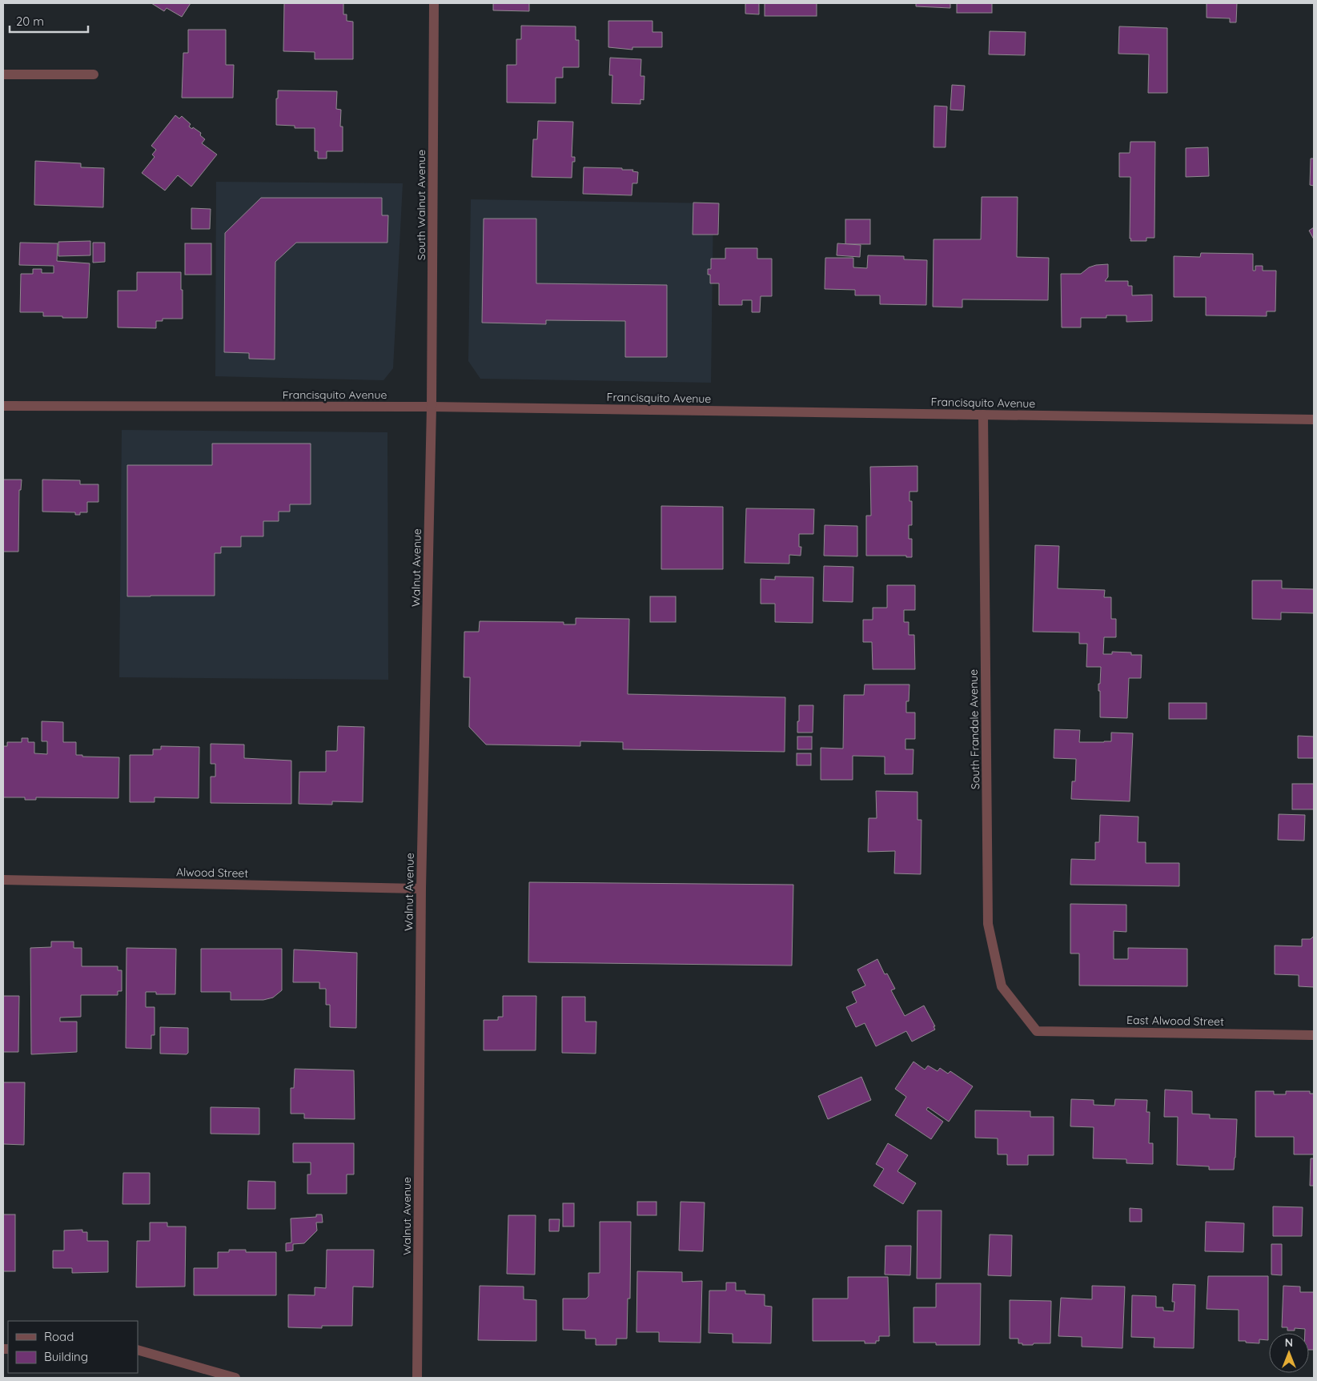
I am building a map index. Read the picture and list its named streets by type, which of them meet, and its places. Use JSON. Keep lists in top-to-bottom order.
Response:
{
  "streets": {
    "street": [
      "South Walnut Avenue",
      "Francisquito Avenue",
      "Walnut Avenue",
      "South Frandale Avenue",
      "Alwood Street",
      "East Alwood Street"
    ]
  },
  "crossings": [
    ["South Walnut Avenue", "Francisquito Avenue"],
    ["South Walnut Avenue", "Walnut Avenue"],
    ["Francisquito Avenue", "Walnut Avenue"],
    ["Francisquito Avenue", "South Frandale Avenue"],
    ["Walnut Avenue", "Alwood Street"],
    ["South Frandale Avenue", "East Alwood Street"]
  ],
  "legend": ["Road", "Building"],
  "scale_bar": "20 m",
  "north": "top"
}
